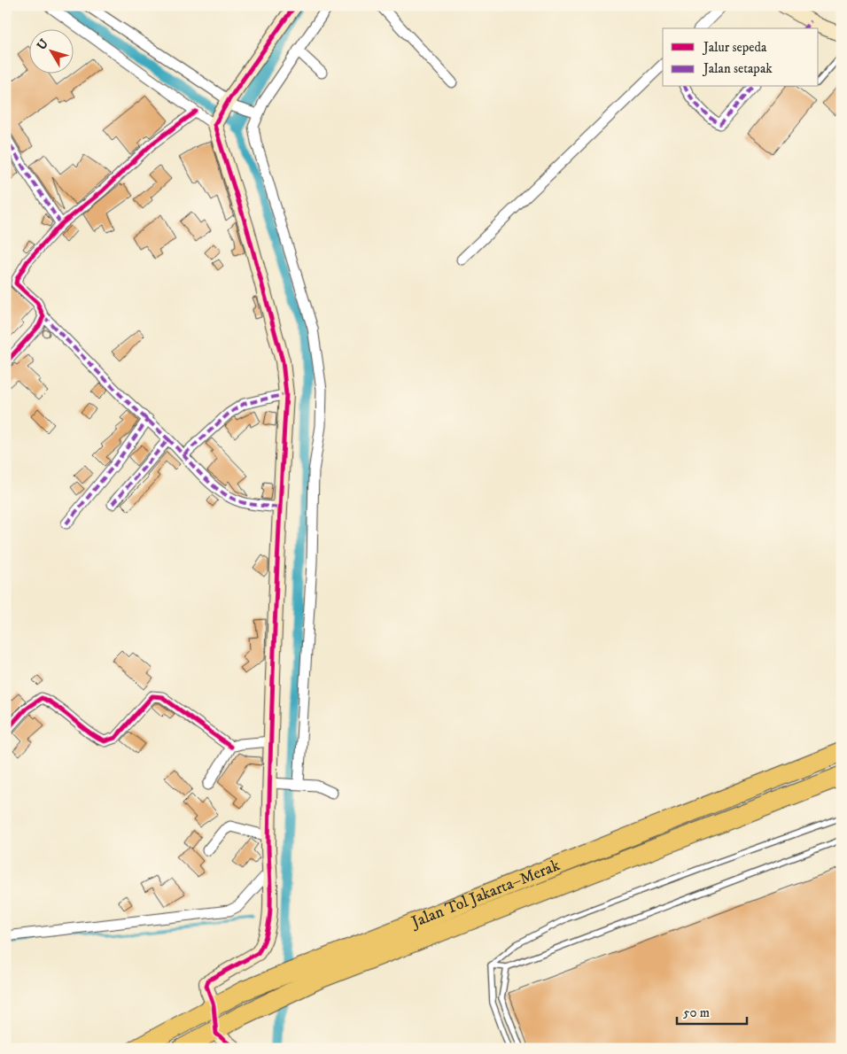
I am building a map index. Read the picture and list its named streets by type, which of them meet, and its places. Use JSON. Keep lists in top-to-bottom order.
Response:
{
  "streets": {
    "highway": ["Jalan Tol Jakarta–Merak"]
  },
  "legend": ["Jalur sepeda", "Jalan setapak"],
  "scale_bar": "50 m",
  "north": "top left"
}
